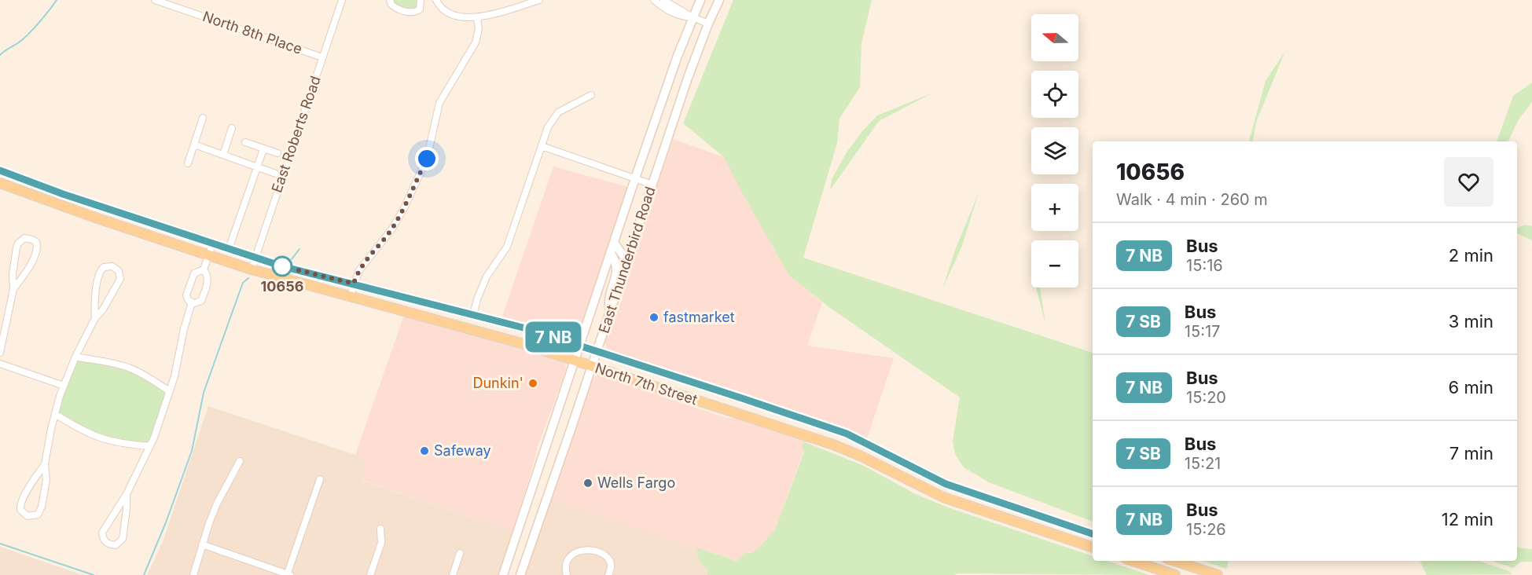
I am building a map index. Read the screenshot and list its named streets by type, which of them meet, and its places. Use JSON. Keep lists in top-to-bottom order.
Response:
{
  "streets": {
    "main road": ["East Thunderbird Road", "North 7th Street"],
    "street": ["North 8th Place", "East Roberts Road"]
  },
  "crossings": [
    ["North 8th Place", "East Roberts Road"],
    ["East Roberts Road", "North 7th Street"],
    ["East Thunderbird Road", "North 7th Street"]
  ],
  "places": [
    "10656",
    "fastmarket",
    "Dunkin'",
    "Safeway",
    "Wells Fargo"
  ],
  "north": "left",
  "page": {
    "on_map": "7 NB",
    "map_buttons": ["+", "−"],
    "heading": ["10656", "Walk · 4 min · 260 m"],
    "list": [
      {
        "mark": "7 NB",
        "name": "Bus",
        "note": "15:16",
        "value": "2 min"
      },
      {
        "mark": "7 SB",
        "name": "Bus",
        "note": "15:17",
        "value": "3 min"
      },
      {
        "mark": "7 NB",
        "name": "Bus",
        "note": "15:20",
        "value": "6 min"
      },
      {
        "mark": "7 SB",
        "name": "Bus",
        "note": "15:21",
        "value": "7 min"
      },
      {
        "mark": "7 NB",
        "name": "Bus",
        "note": "15:26",
        "value": "12 min"
      }
    ]
  }
}
